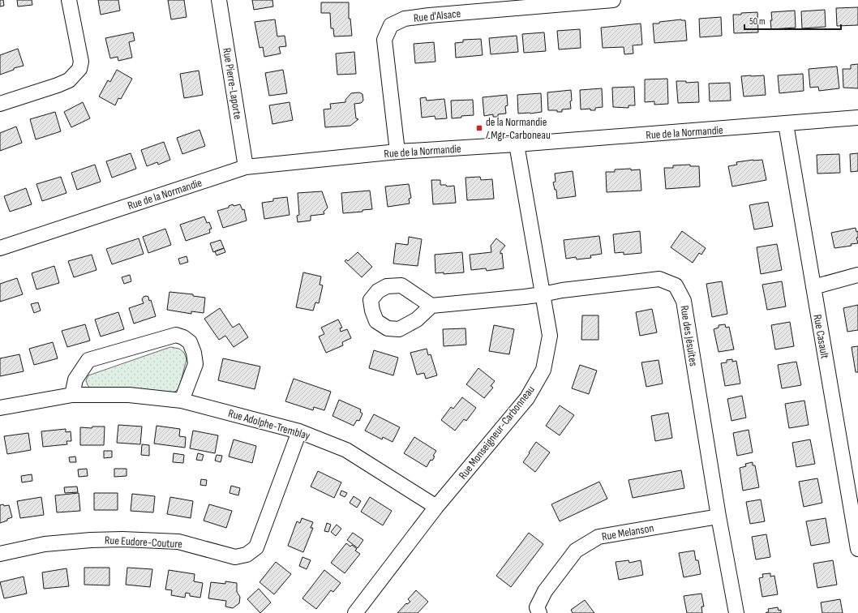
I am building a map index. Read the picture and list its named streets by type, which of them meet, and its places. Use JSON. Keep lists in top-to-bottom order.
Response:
{
  "streets": {
    "street": [
      "Rue d'Alsace",
      "Rue Pierre-Laporte",
      "Rue de la Normandie",
      "Rue des Jésuites",
      "Rue Casault",
      "Rue Adolphe-Tremblay",
      "Rue Monseigneur-Carbonneau",
      "Rue Melanson",
      "Rue Eudore-Couture"
    ]
  },
  "crossings": [
    ["Rue d'Alsace", "Rue de la Normandie"],
    ["Rue Pierre-Laporte", "Rue de la Normandie"],
    ["Rue de la Normandie", "Rue Casault"],
    ["Rue de la Normandie", "Rue Monseigneur-Carbonneau"],
    ["Rue des Jésuites", "Rue Monseigneur-Carbonneau"],
    ["Rue des Jésuites", "Rue Melanson"],
    ["Rue Adolphe-Tremblay", "Rue Monseigneur-Carbonneau"],
    ["Rue Adolphe-Tremblay", "Rue Eudore-Couture"]
  ],
  "places": {
    "transit": ["de la Normandie / Mgr-Carboneau"]
  },
  "scale_bar": "50 m"
}
